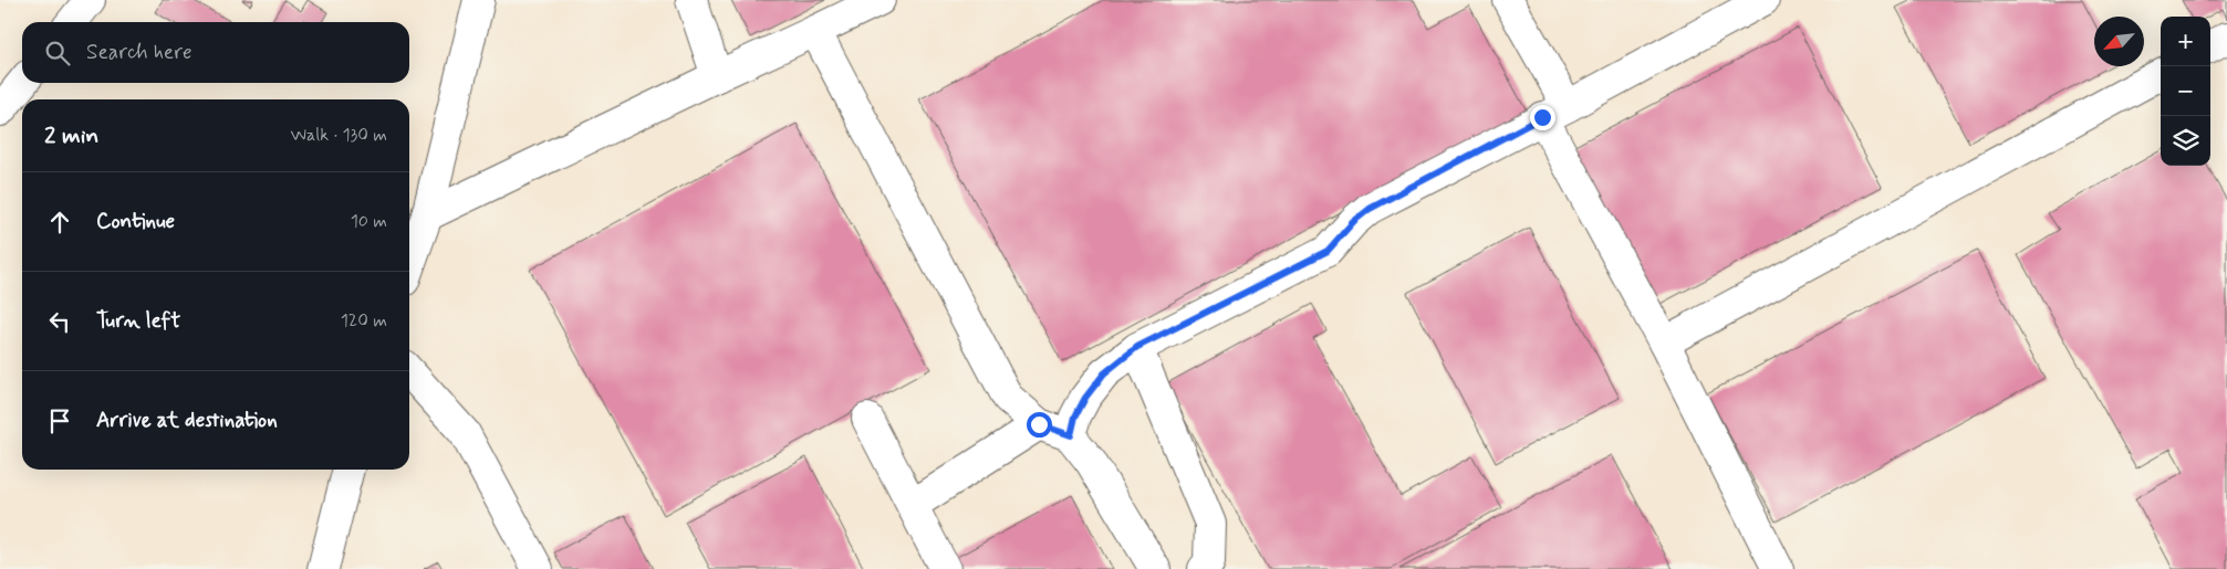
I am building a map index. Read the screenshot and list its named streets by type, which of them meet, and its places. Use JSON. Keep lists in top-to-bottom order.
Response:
{
  "north": "bottom left",
  "page": {
    "map_buttons": ["+", "−"],
    "search": "Search here",
    "heading": ["2 min", "Walk · 130 m"],
    "list": [
      ["Continue", "10 m"],
      ["Turn left", "120 m"],
      "Arrive at destination"
    ]
  }
}
